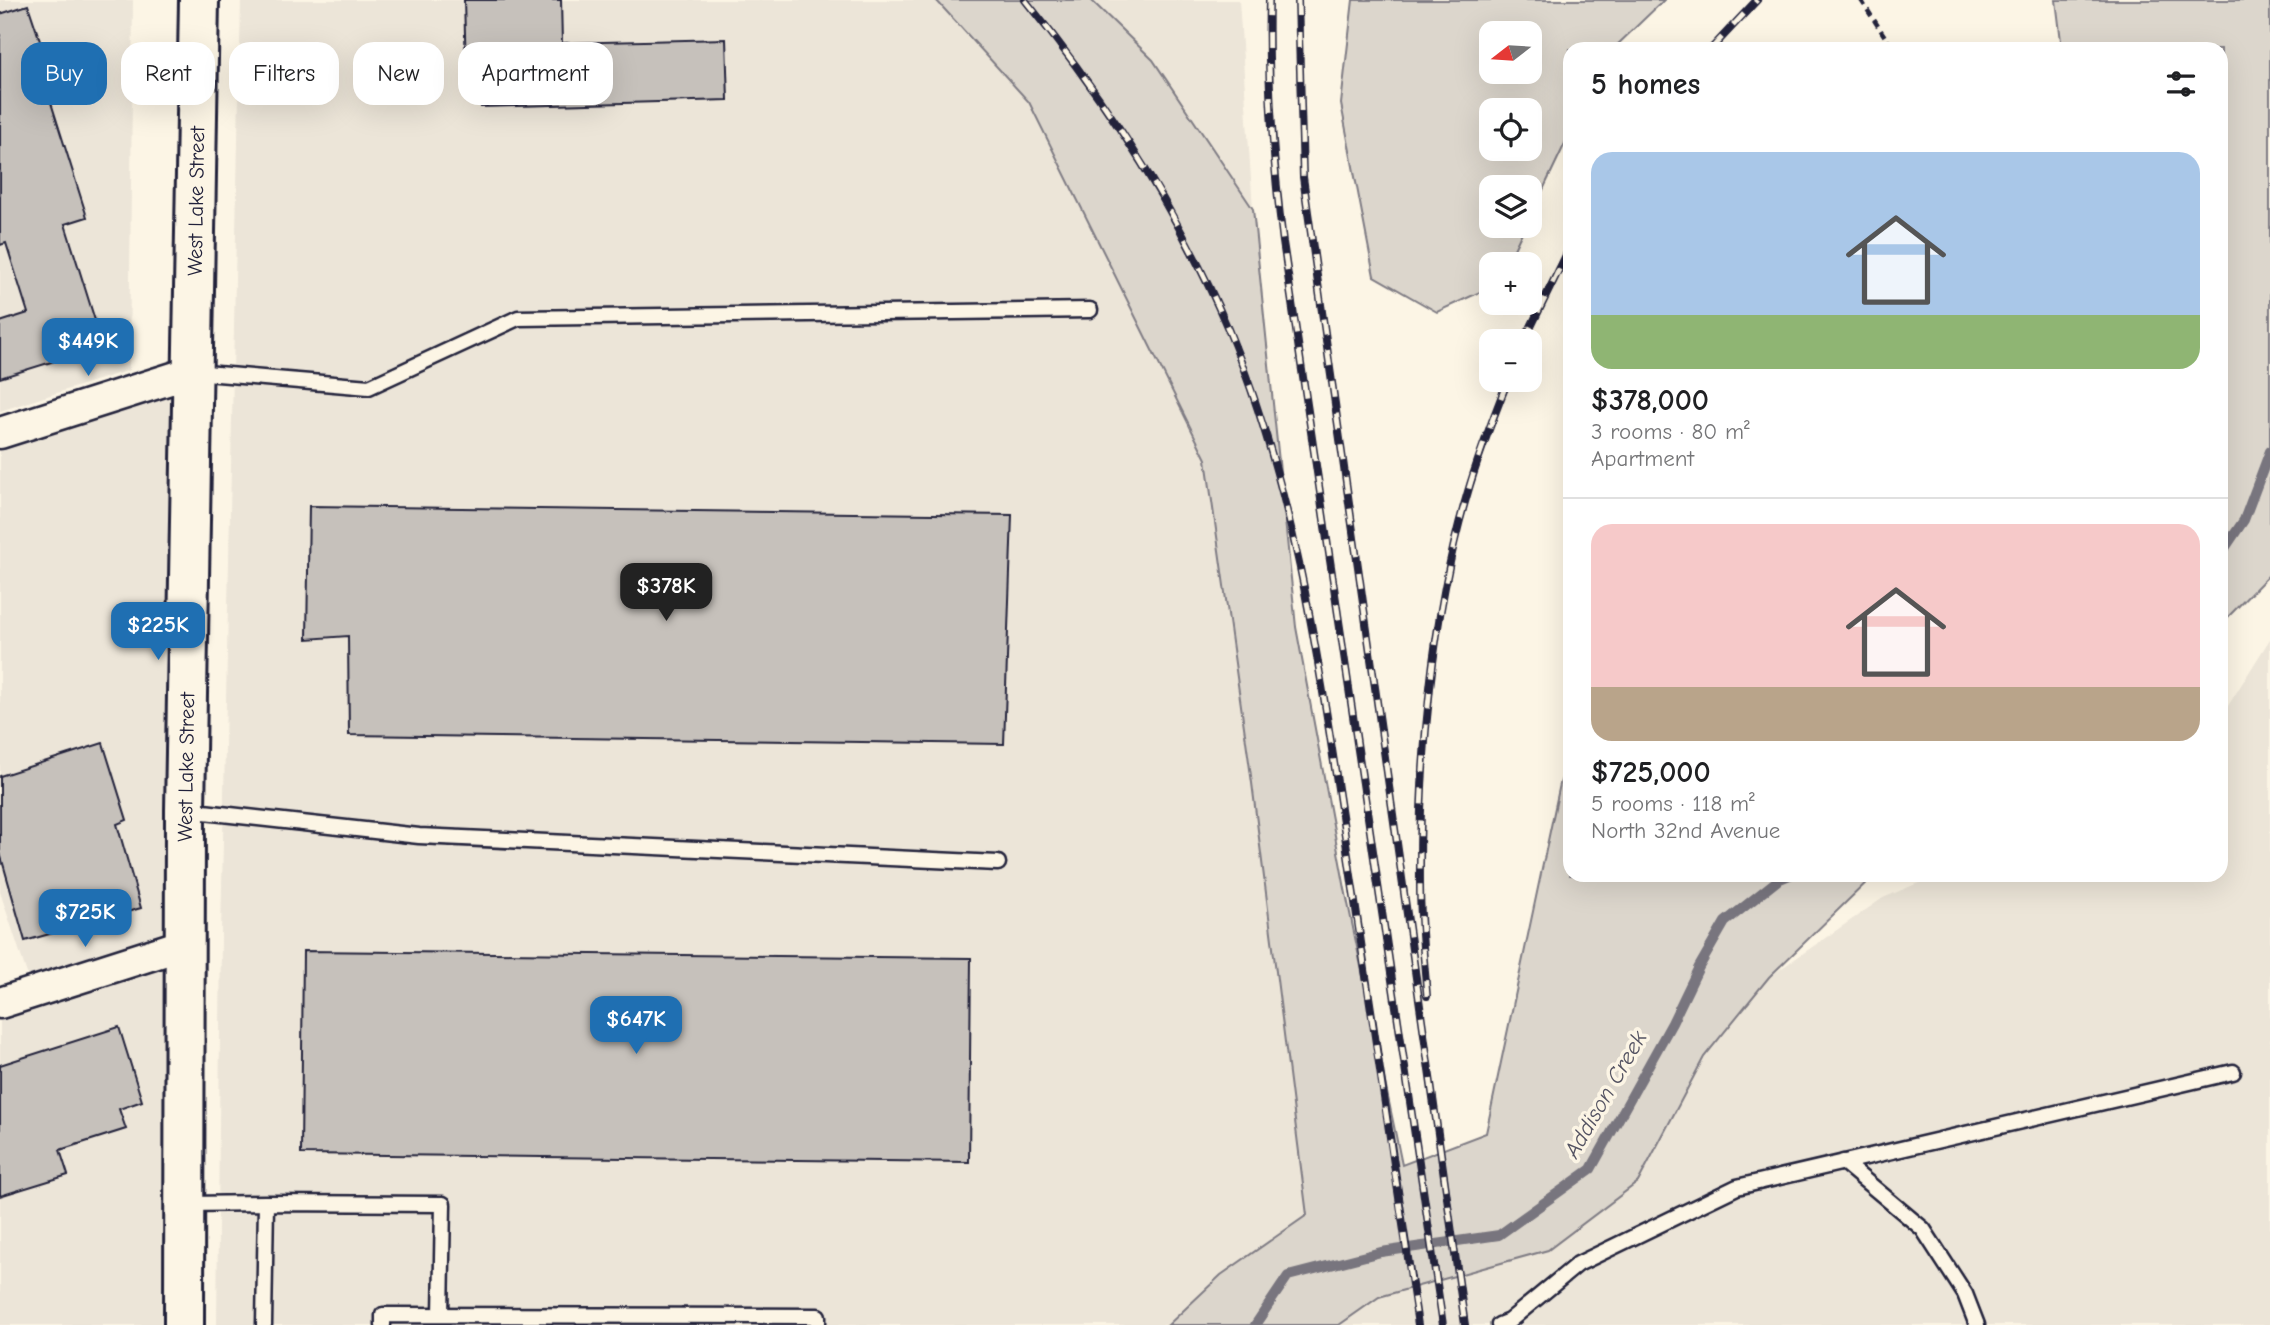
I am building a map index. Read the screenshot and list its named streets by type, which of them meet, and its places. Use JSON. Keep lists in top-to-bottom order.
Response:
{
  "streets": {
    "main road": ["West Lake Street"]
  },
  "water": ["Addison Creek"],
  "north": "left",
  "page": {
    "map_buttons": ["+", "−"],
    "chip": [
      "Buy",
      "Rent",
      "Filters",
      "New",
      "Apartment"
    ],
    "heading": "5 homes",
    "list": [
      {
        "name": "$378,000",
        "note": "3 rooms · 80 m² · Apartment"
      },
      {
        "name": "$725,000",
        "note": "5 rooms · 118 m² · North 32nd Avenue"
      }
    ],
    "price": [
      "$449K",
      "$378K",
      "$225K",
      "$725K",
      "$647K"
    ]
  }
}
